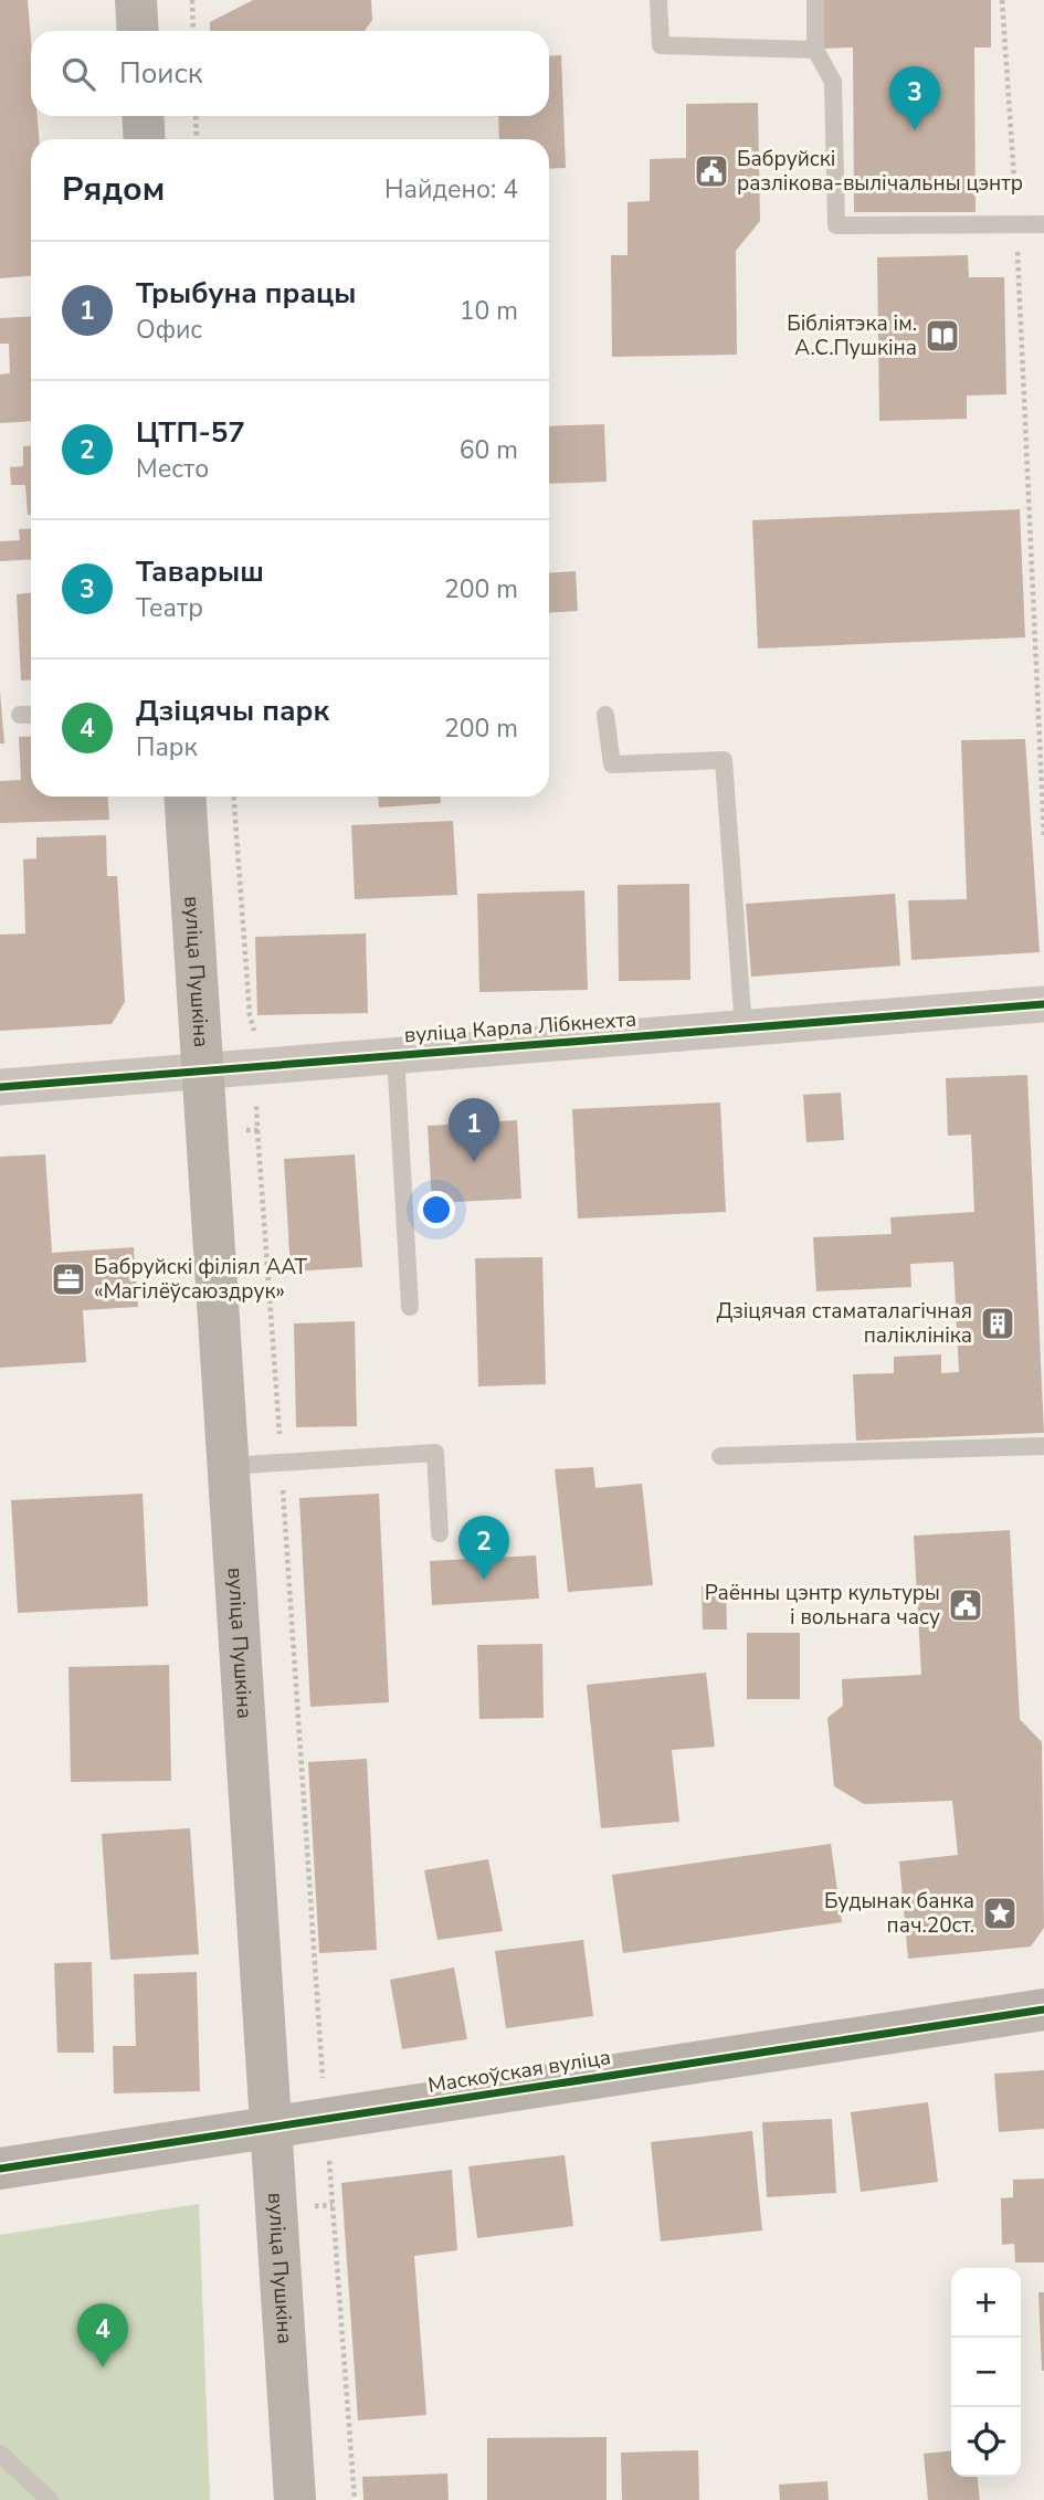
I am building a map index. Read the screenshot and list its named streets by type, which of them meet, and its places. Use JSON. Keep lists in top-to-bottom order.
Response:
{
  "streets": {
    "main road": ["вуліца Пушкіна", "Маскоўская вуліца"],
    "street": ["вуліца Карла Лібкнехта"]
  },
  "crossings": [
    ["вуліца Пушкіна", "вуліца Карла Лібкнехта"],
    ["вуліца Пушкіна", "Маскоўская вуліца"]
  ],
  "places": {
    "public building": ["Бабруйскі разлікова-вылічальны цэнтр", "Раённы цэнтр культуры і вольнага часу"],
    "library": ["Бібліятэка ім. А.С.Пушкіна"],
    "office": ["Бабруйскі філіял ААТ «Магілёўсаюздрук»"],
    "building": ["Дзіцячая стаматалагічная паліклініка"],
    "place": ["Будынак банка пач.20ст."]
  },
  "page": {
    "search": "Поиск",
    "pins": [
      "3",
      "1",
      "2",
      "4"
    ],
    "heading": ["Рядом", "Найдено: 4"],
    "list": [
      {
        "mark": "1",
        "name": "Трыбуна працы",
        "note": "Офис",
        "value": "10 m"
      },
      {
        "mark": "2",
        "name": "ЦТП-57",
        "note": "Место",
        "value": "60 m"
      },
      {
        "mark": "3",
        "name": "Таварыш",
        "note": "Театр",
        "value": "200 m"
      },
      {
        "mark": "4",
        "name": "Дзіцячы парк",
        "note": "Парк",
        "value": "200 m"
      }
    ],
    "map_buttons": ["+", "−"]
  }
}
